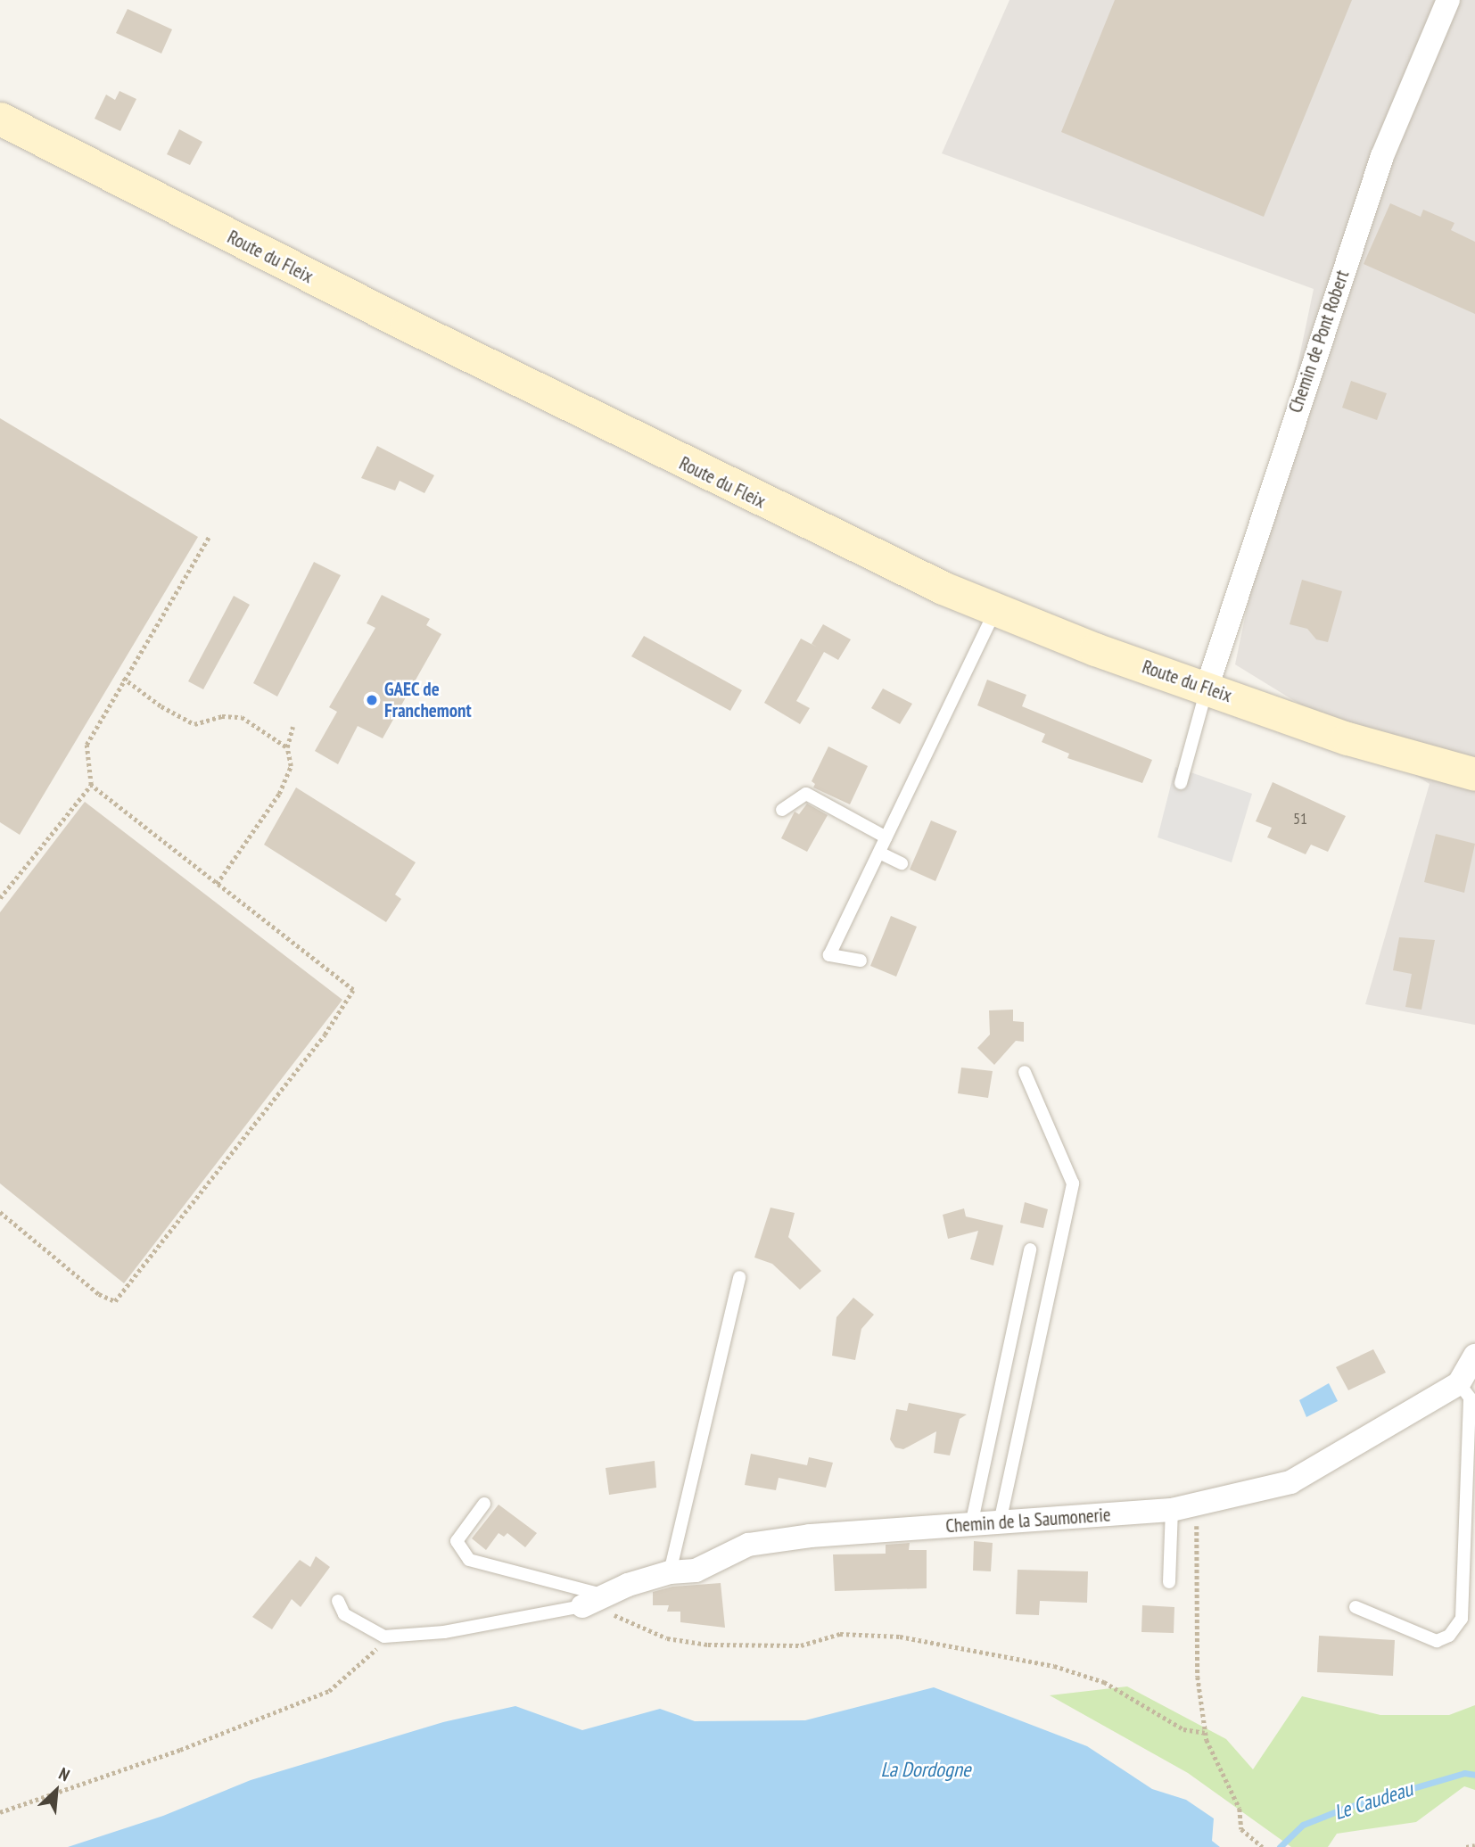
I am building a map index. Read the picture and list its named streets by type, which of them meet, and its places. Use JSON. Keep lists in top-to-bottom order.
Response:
{
  "streets": {
    "main road": ["Route du Fleix"],
    "street": ["Chemin de Pont Robert", "Chemin de la Saumonerie"]
  },
  "crossings": [
    ["Route du Fleix", "Chemin de Pont Robert"]
  ],
  "water": ["La Dordogne", "Le Caudeau"],
  "places": ["GAEC de Franchemont"],
  "house_numbers": ["51"],
  "north": "top right"
}
